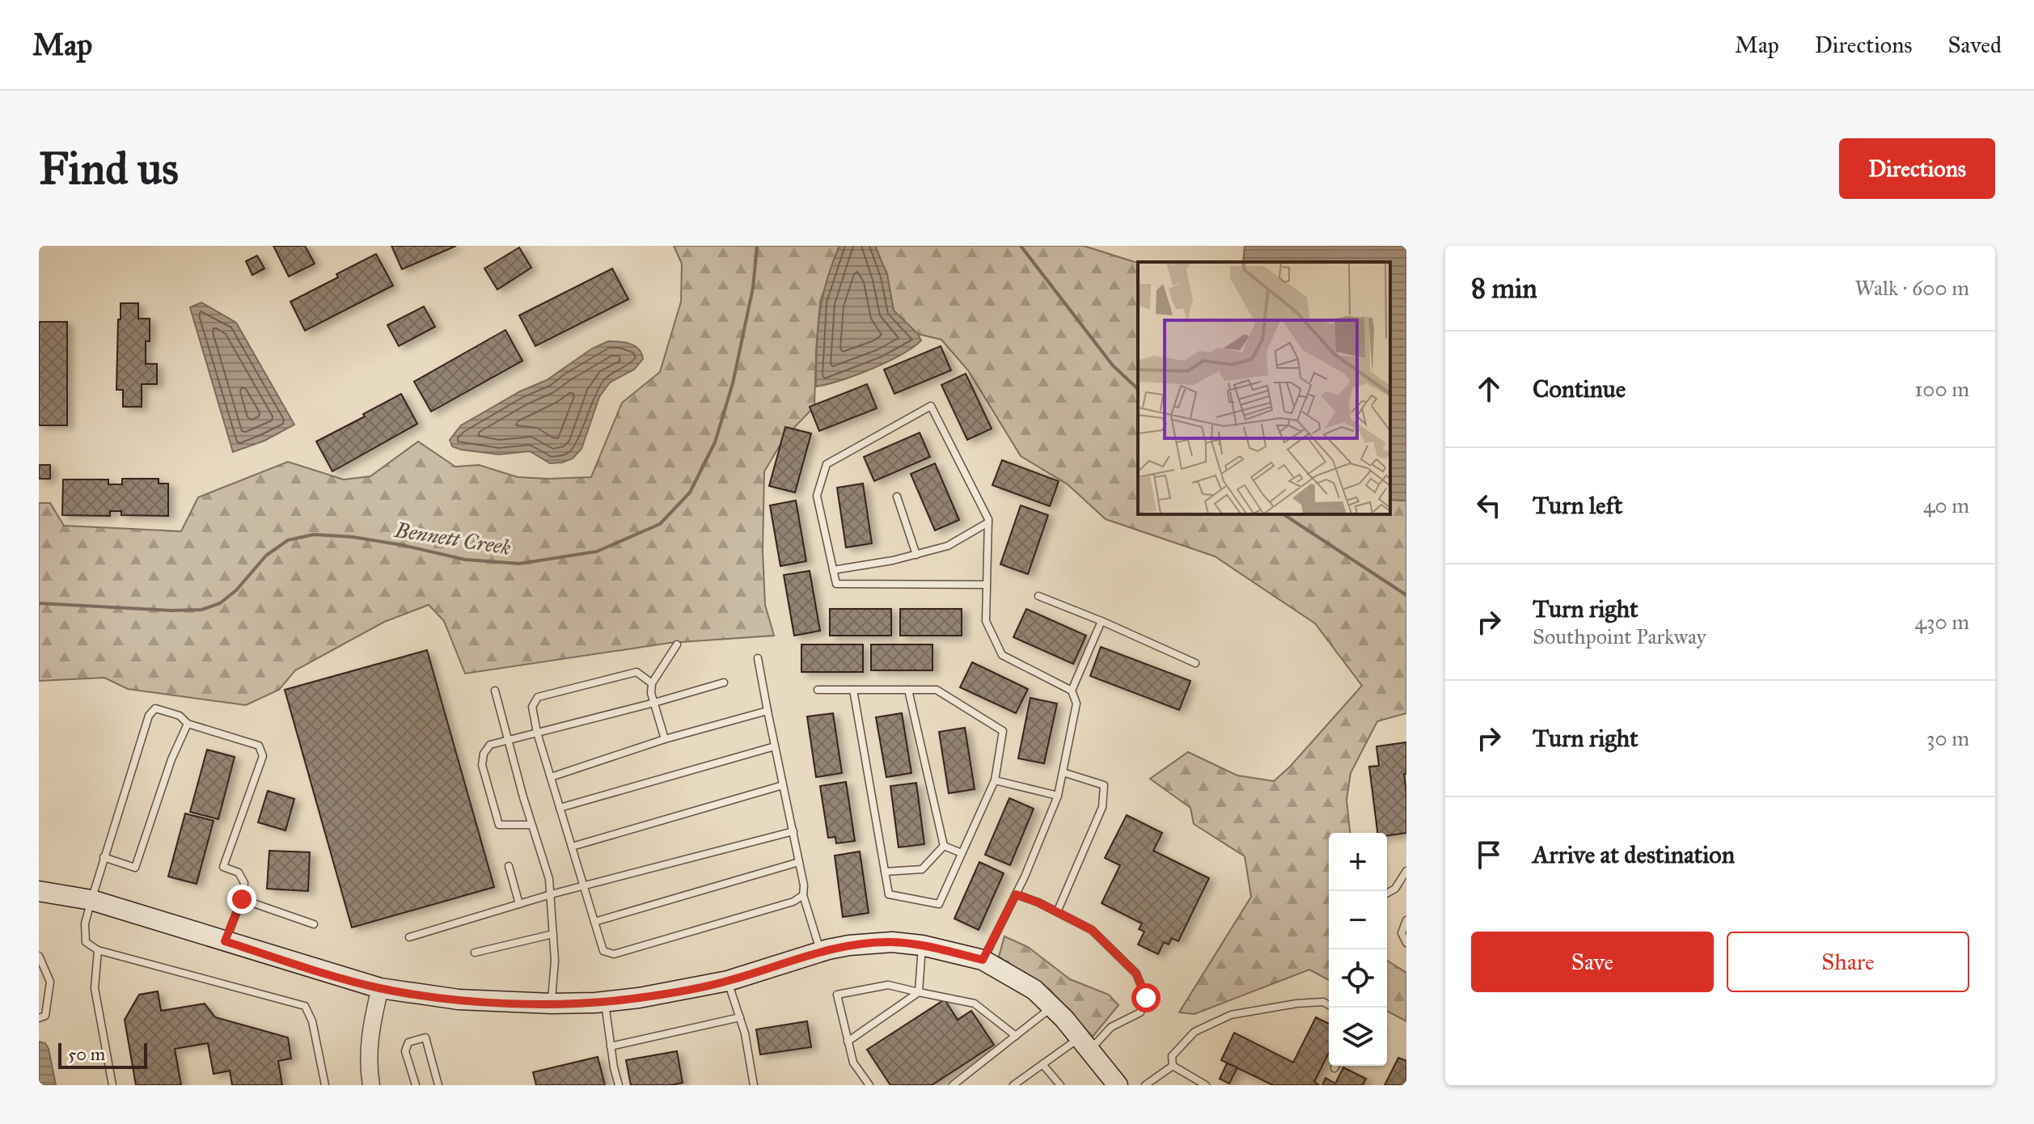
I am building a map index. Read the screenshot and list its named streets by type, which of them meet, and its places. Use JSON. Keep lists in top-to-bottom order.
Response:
{
  "water": ["Bennett Creek"],
  "scale_bar": "50 m",
  "page": {
    "header": "Map",
    "nav": ["Map", "Directions", "Saved"],
    "buttons": [
      "Directions",
      ["Save", "Share"]
    ],
    "title": "Find us",
    "heading": ["8 min", "Walk · 600 m"],
    "list": [
      ["Continue", "100 m"],
      ["Turn left", "40 m"],
      ["Turn right", "Southpoint Parkway", "430 m"],
      ["Turn right", "30 m"],
      "Arrive at destination"
    ],
    "map_buttons": ["+", "−"],
    "scale": "50 m"
  }
}
